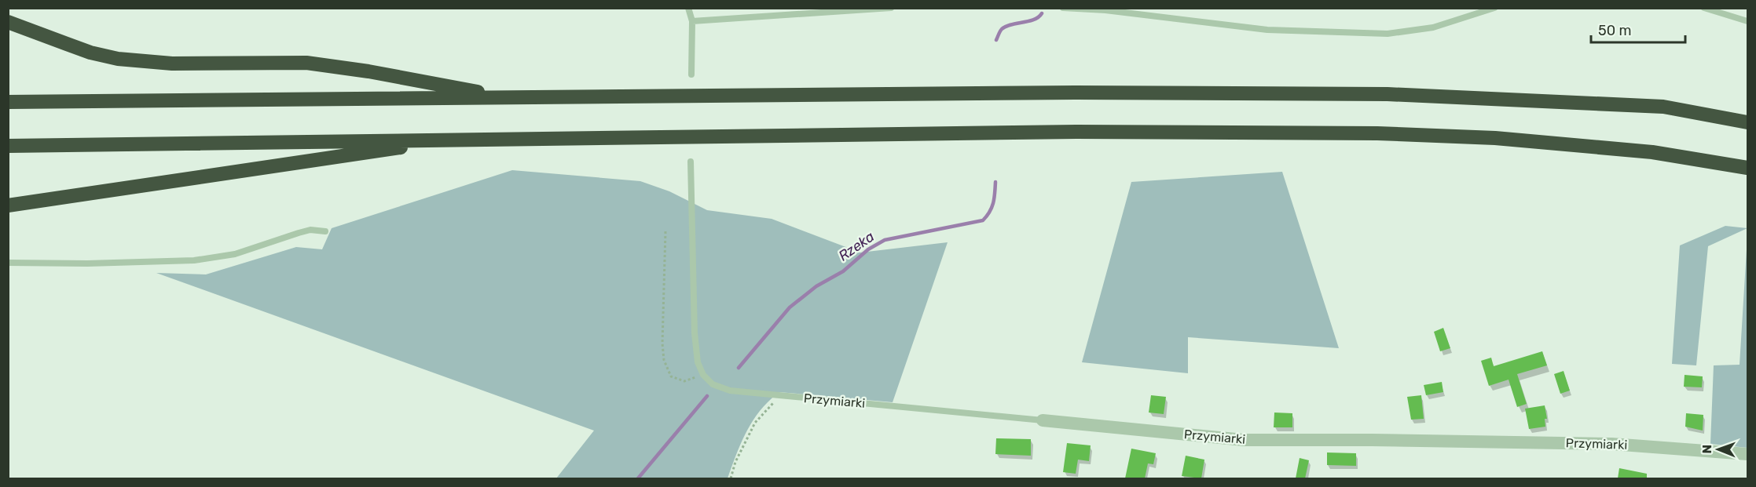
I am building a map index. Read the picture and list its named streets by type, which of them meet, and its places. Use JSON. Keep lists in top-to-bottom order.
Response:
{
  "streets": {
    "street": ["Przymiarki"]
  },
  "water": ["Rzeka"],
  "scale_bar": "50 m",
  "north": "left"
}
